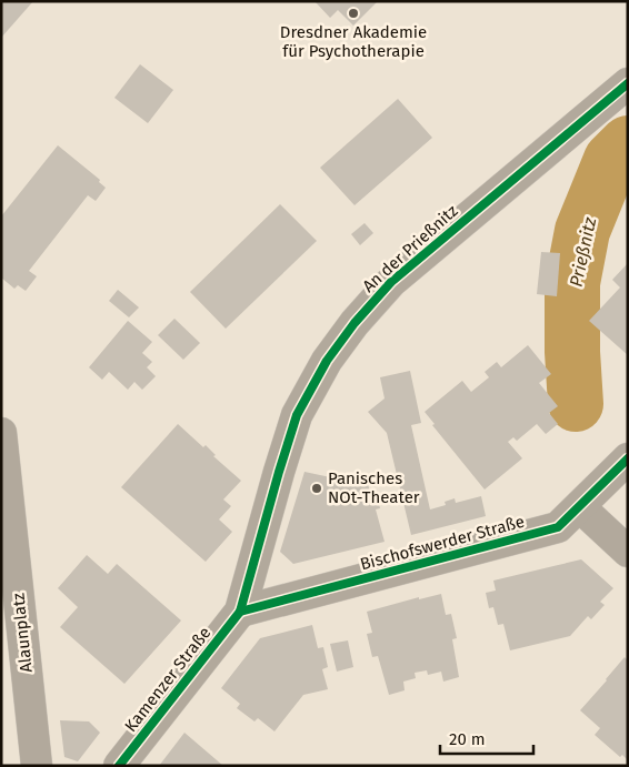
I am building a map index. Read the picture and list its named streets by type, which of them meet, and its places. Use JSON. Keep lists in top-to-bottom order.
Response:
{
  "streets": {
    "street": [
      "An der Prießnitz",
      "Bischofswerder Straße",
      "Alaunplatz",
      "Kamenzer Straße"
    ]
  },
  "crossings": [
    ["An der Prießnitz", "Bischofswerder Straße"],
    ["An der Prießnitz", "Kamenzer Straße"],
    ["Bischofswerder Straße", "Kamenzer Straße"]
  ],
  "water": ["Prießnitz"],
  "places": ["Dresdner Akademie für Psychotherapie", "Panisches NOt-Theater"],
  "scale_bar": "20 m"
}
